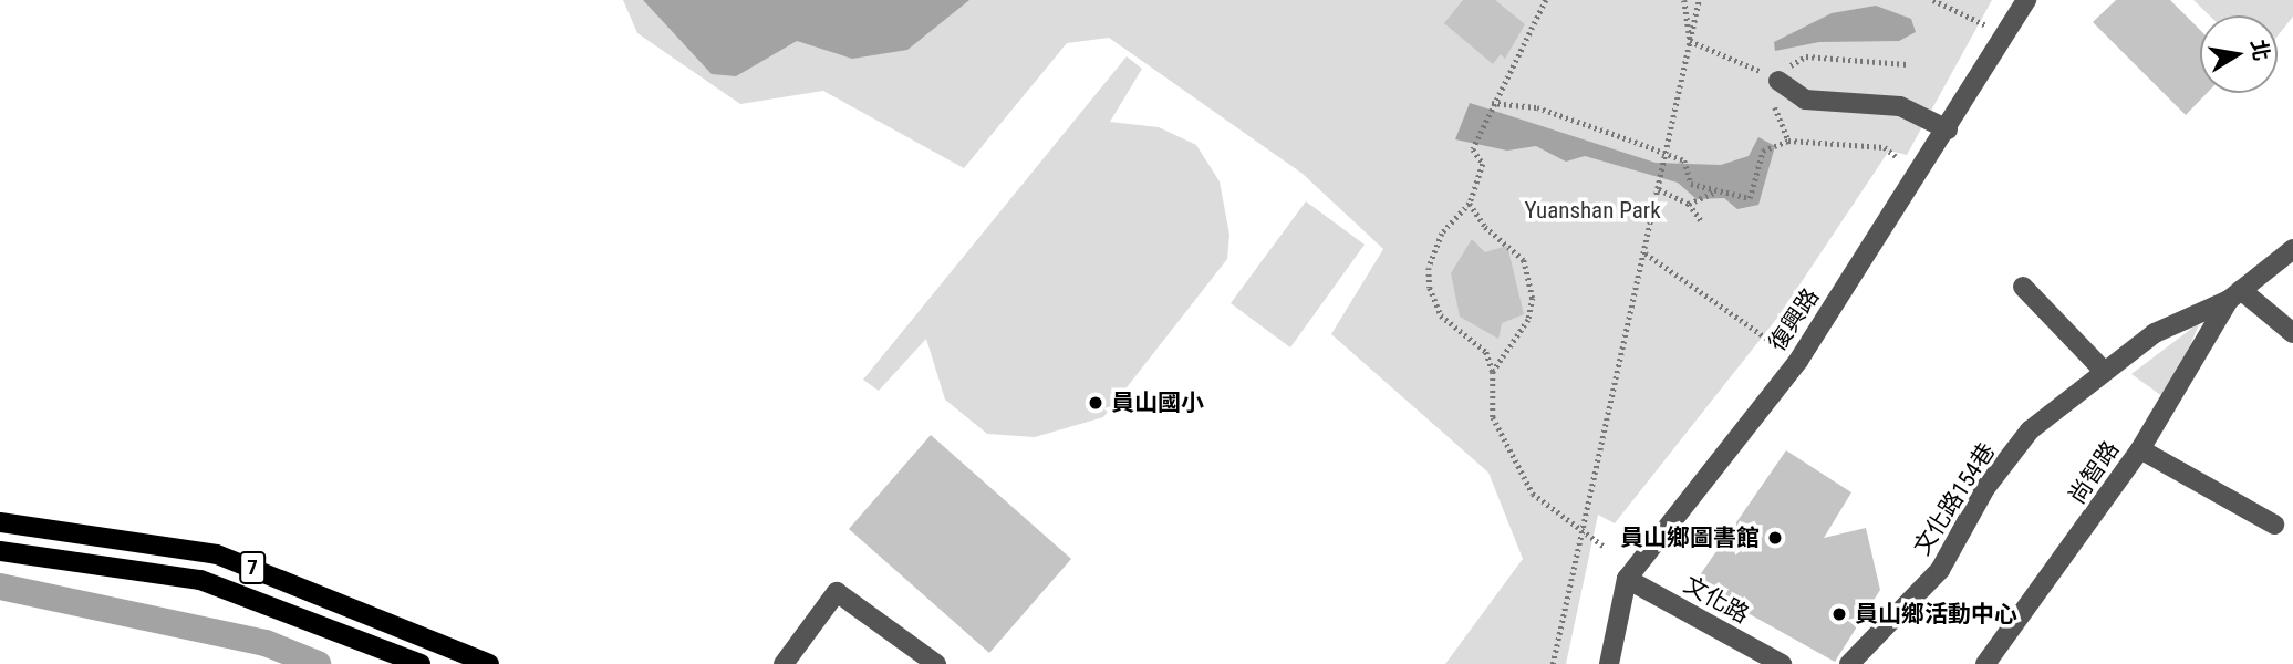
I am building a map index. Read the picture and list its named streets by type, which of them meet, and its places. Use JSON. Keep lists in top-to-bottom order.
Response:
{
  "streets": {
    "main road": ["7"],
    "street": [
      "復興路",
      "尚智路",
      "文化路154巷",
      "文化路"
    ]
  },
  "crossings": [
    ["復興路", "文化路"],
    ["尚智路", "文化路154巷"]
  ],
  "parks": ["Yuanshan Park"],
  "places": ["員山國小", "員山鄉圖書館", "員山鄉活動中心"],
  "north": "right"
}
